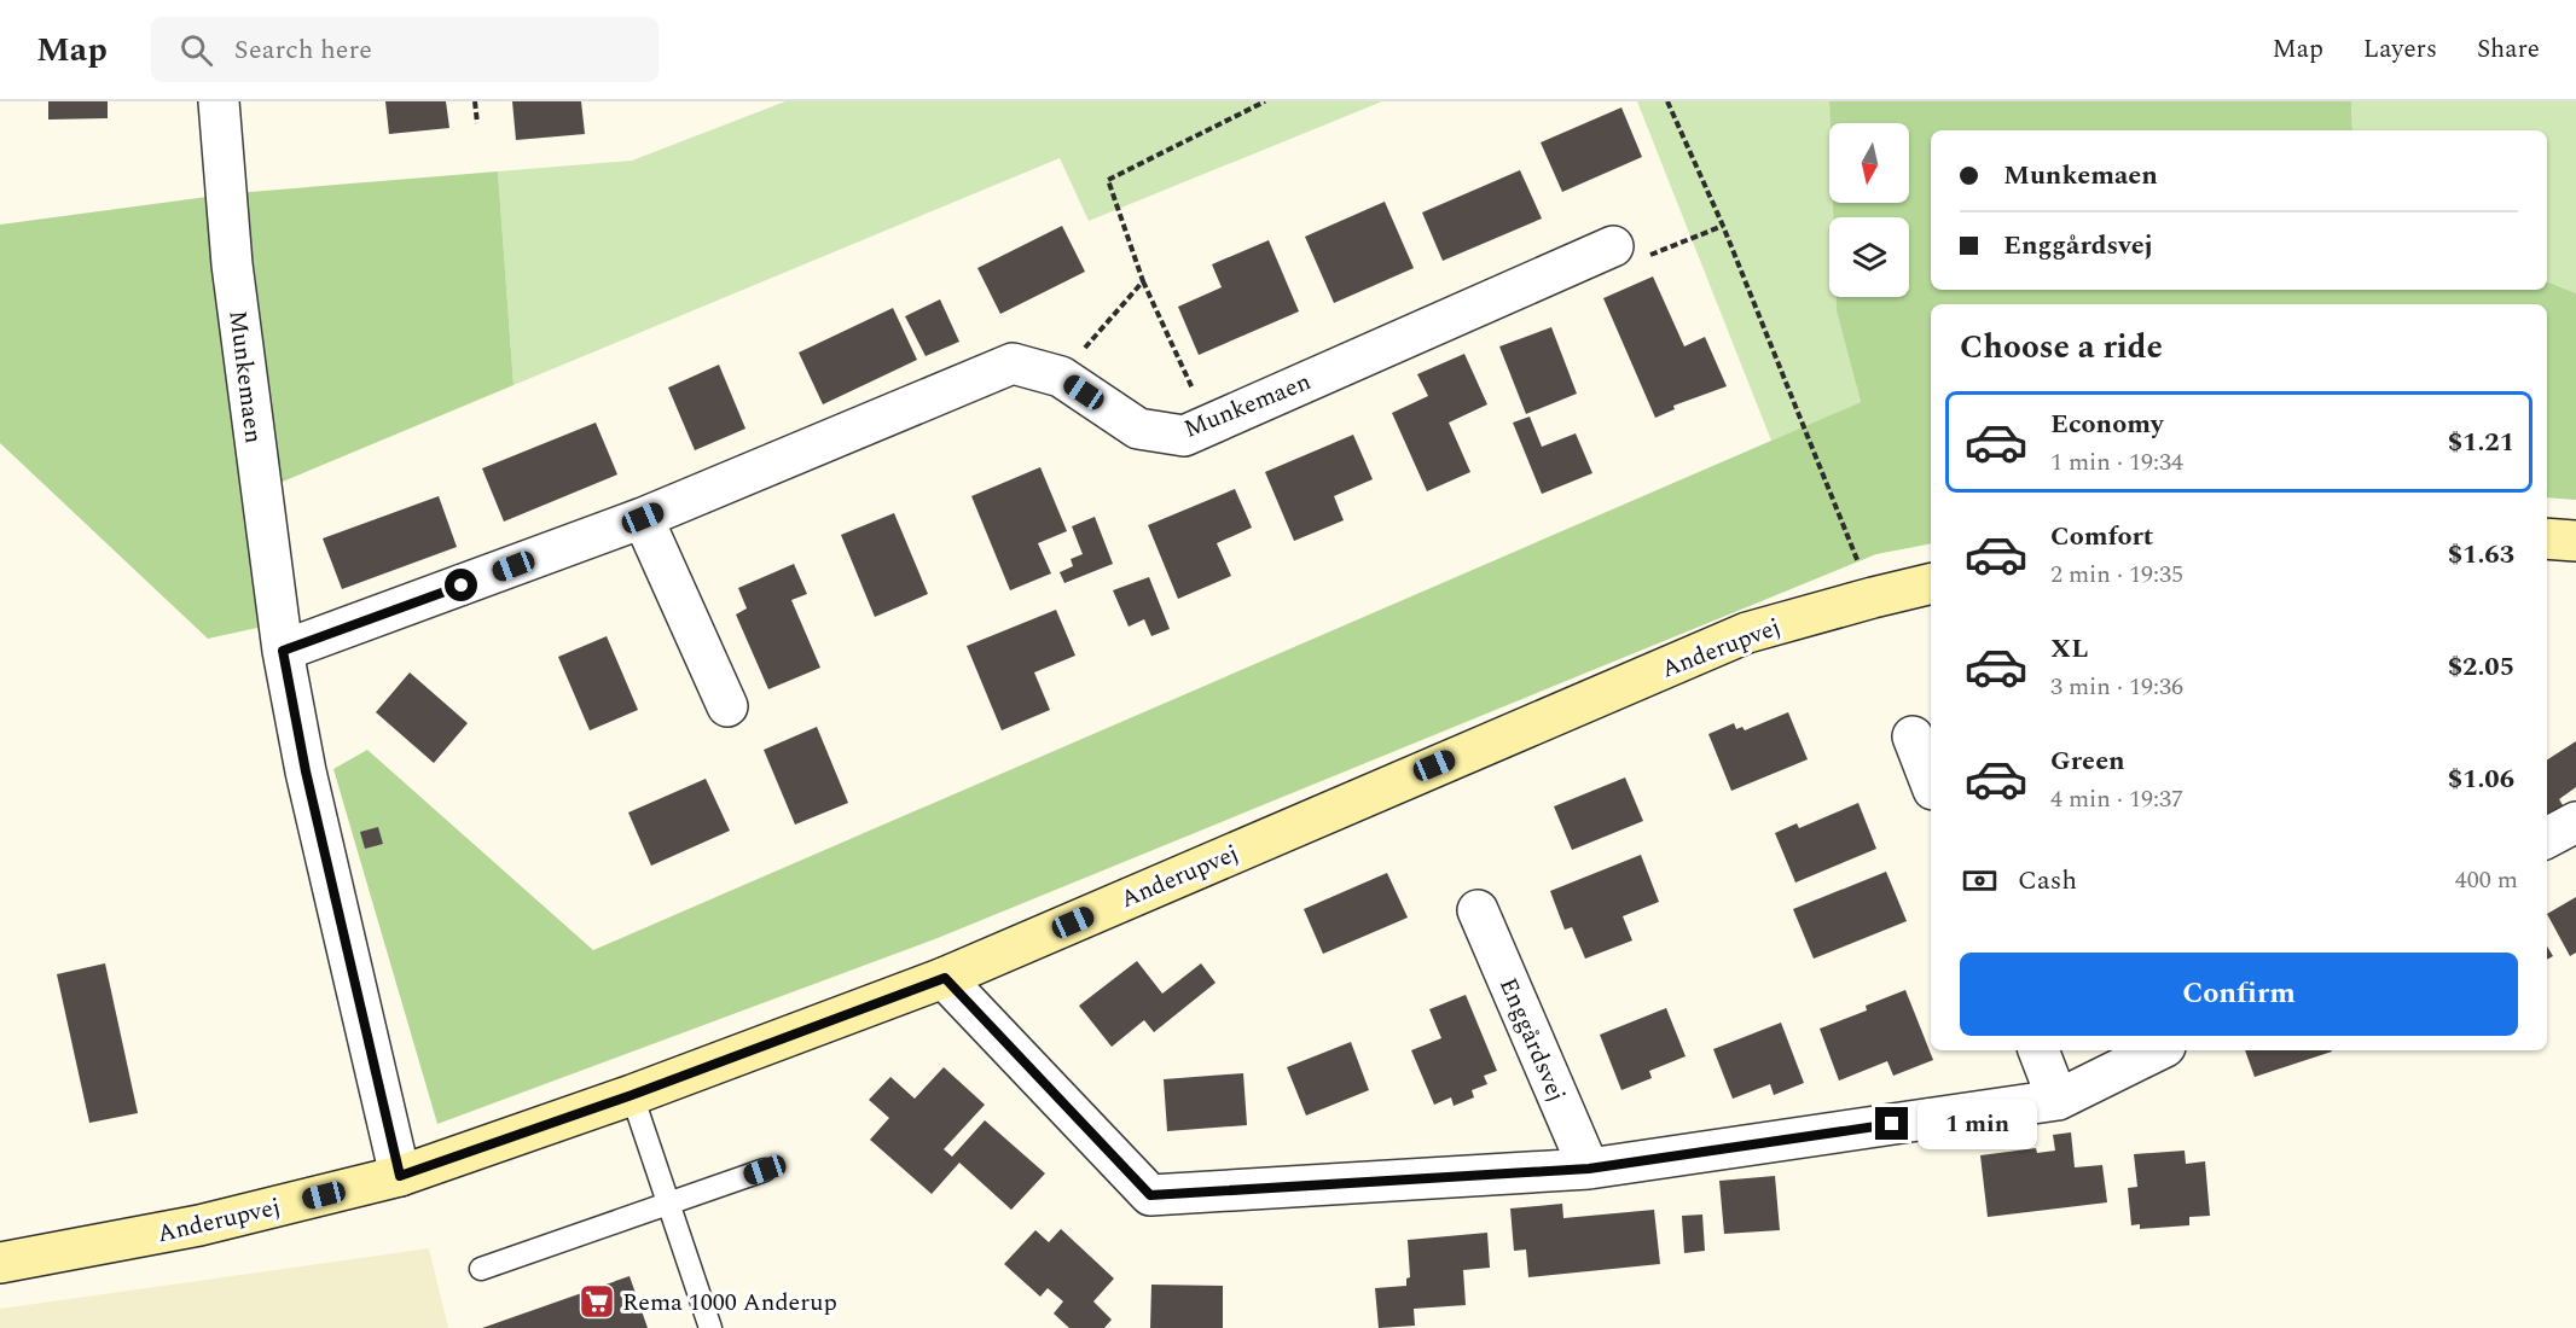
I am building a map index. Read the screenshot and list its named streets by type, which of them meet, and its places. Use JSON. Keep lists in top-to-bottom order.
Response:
{
  "streets": {
    "street": ["Munkemaen", "Anderupvej", "Enggårdsvej"]
  },
  "crossings": [
    ["Munkemaen", "Anderupvej"]
  ],
  "places": {
    "supermarket": ["Rema 1000 Anderup"]
  },
  "north": "bottom",
  "page": {
    "header": "Map",
    "search": "Search here",
    "nav": ["Map", "Layers", "Share"],
    "banner": ["Munkemaen", "Enggårdsvej"],
    "heading": "Choose a ride",
    "list": [
      {
        "name": "Economy",
        "note": "1 min · 19:34",
        "value": "$1.21"
      },
      {
        "name": "Comfort",
        "note": "2 min · 19:35",
        "value": "$1.63"
      },
      {
        "name": "XL",
        "note": "3 min · 19:36",
        "value": "$2.05"
      },
      {
        "name": "Green",
        "note": "4 min · 19:37",
        "value": "$1.06"
      }
    ],
    "pay": ["Cash", "400 m"],
    "buttons": "Confirm",
    "bubble": "1 min"
  }
}
